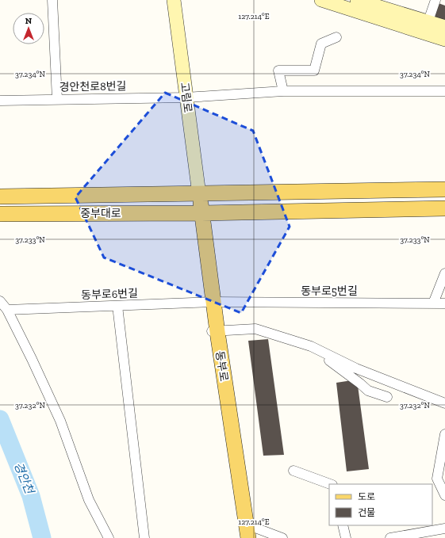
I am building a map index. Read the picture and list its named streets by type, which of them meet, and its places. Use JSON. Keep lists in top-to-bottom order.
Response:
{
  "streets": {
    "main road": ["고림로", "중부대로", "동부로"],
    "street": ["경안천로8번길", "동부로5번길", "동부로6번길"]
  },
  "crossings": [
    ["경안천로8번길", "고림로"],
    ["고림로", "중부대로"],
    ["고림로", "동부로"],
    ["중부대로", "동부로"],
    ["동부로5번길", "동부로6번길"],
    ["동부로5번길", "동부로"],
    ["동부로6번길", "동부로"]
  ],
  "water": ["경안천"],
  "legend": ["도로", "건물"],
  "north": "top",
  "coordinates": [
    "127.214°E",
    "37.234°N",
    "37.233°N",
    "37.232°N"
  ]
}
